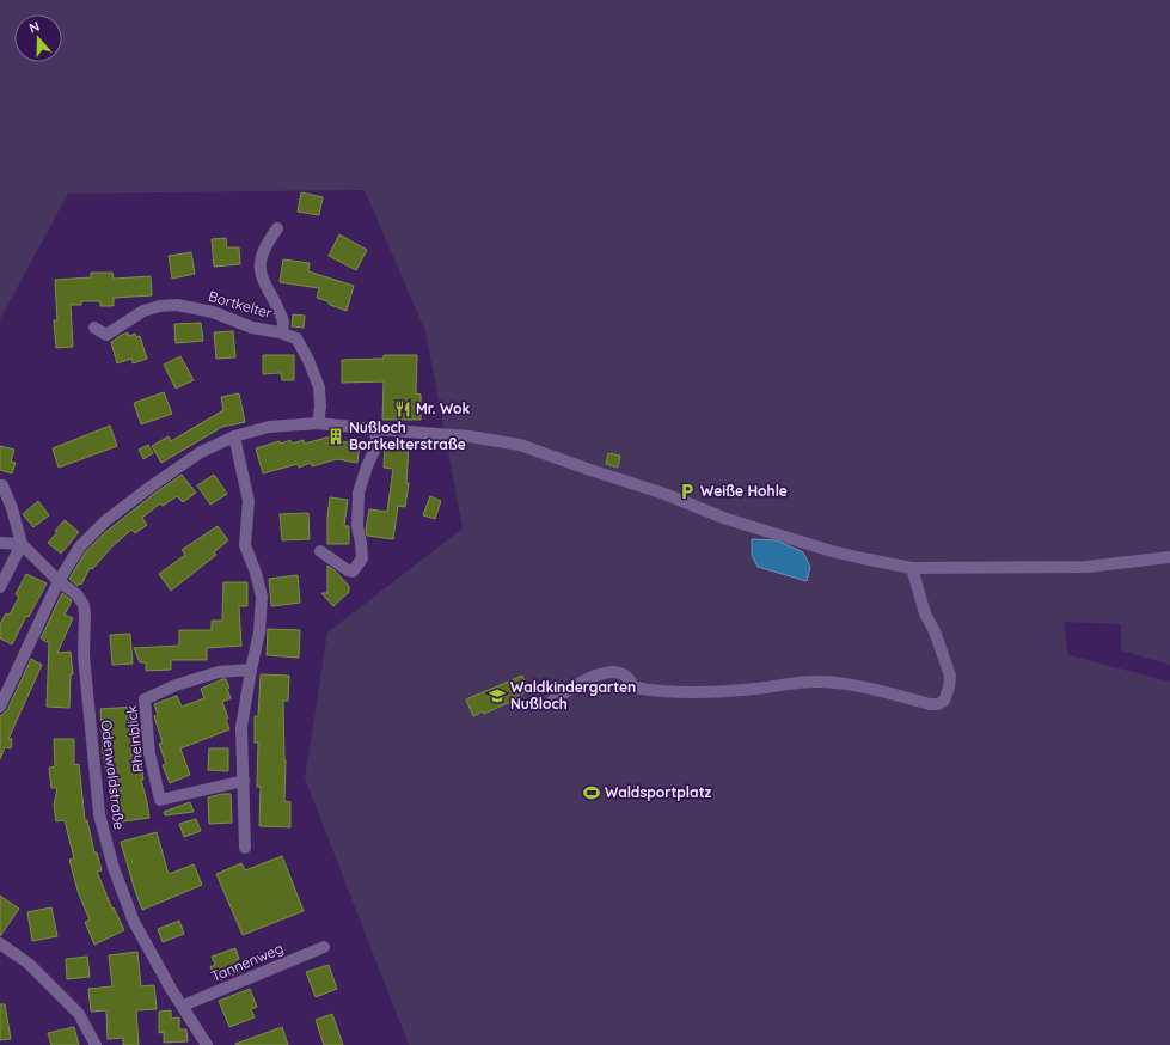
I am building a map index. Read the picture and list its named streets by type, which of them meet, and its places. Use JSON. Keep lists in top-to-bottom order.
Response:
{
  "streets": {
    "street": [
      "Bortkelter",
      "Rheinblick",
      "Odenwaldstraße",
      "Tannenweg"
    ]
  },
  "crossings": [
    ["Odenwaldstraße", "Tannenweg"]
  ],
  "places": {
    "restaurant": ["Mr. Wok"],
    "building": ["Nußloch Bortkelterstraße"],
    "parking": ["Weiße Hohle"],
    "school or university": ["Waldkindergarten Nußloch"],
    "sports": ["Waldsportplatz"]
  },
  "north": "top"
}
